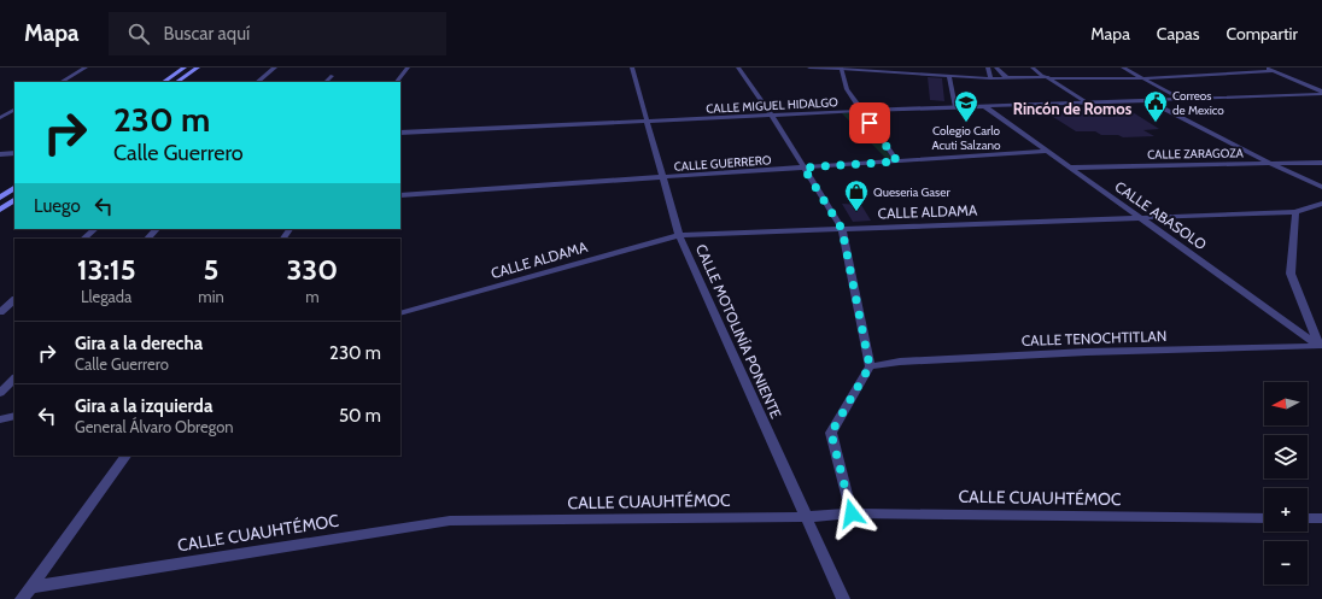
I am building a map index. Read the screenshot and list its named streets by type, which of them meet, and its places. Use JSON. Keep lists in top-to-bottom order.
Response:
{
  "streets": {
    "street": [
      "CALLE MIGUEL HIDALGO",
      "CALLE ZARAGOZA",
      "CALLE GUERRERO",
      "CALLE ALDAMA",
      "CALLE ABASOLO",
      "CALLE MOTOLINÍA PONIENTE",
      "CALLE TENOCHTITLAN",
      "CALLE CUAUHTÉMOC"
    ]
  },
  "crossings": [
    ["CALLE MIGUEL HIDALGO", "CALLE ABASOLO"],
    ["CALLE MIGUEL HIDALGO", "CALLE MOTOLINÍA PONIENTE"],
    ["CALLE ZARAGOZA", "CALLE ABASOLO"],
    ["CALLE GUERRERO", "CALLE ABASOLO"],
    ["CALLE GUERRERO", "CALLE MOTOLINÍA PONIENTE"],
    ["CALLE ALDAMA", "CALLE ABASOLO"],
    ["CALLE ALDAMA", "CALLE MOTOLINÍA PONIENTE"],
    ["CALLE ABASOLO", "CALLE TENOCHTITLAN"],
    ["CALLE MOTOLINÍA PONIENTE", "CALLE CUAUHTÉMOC"]
  ],
  "districts": ["Rincón de Romos"],
  "places": {
    "school or university": ["Colegio Carlo Acuti Salzano"],
    "public building": ["Correos de Mexico"],
    "shop": ["Queseria Gaser"]
  },
  "north": "left",
  "page": {
    "header": "Mapa",
    "search": "Buscar aquí",
    "nav": ["Mapa", "Capas", "Compartir"],
    "turn": ["230 m", "Calle Guerrero"],
    "then": "Luego",
    "eta": [
      "13:15",
      "Llegada",
      "5",
      "min",
      "330",
      "m"
    ],
    "list": [
      {
        "name": "Gira a la derecha",
        "note": "Calle Guerrero",
        "value": "230 m"
      },
      {
        "name": "Gira a la izquierda",
        "note": "General Álvaro Obregon",
        "value": "50 m"
      }
    ],
    "map_buttons": ["+", "−"]
  }
}
